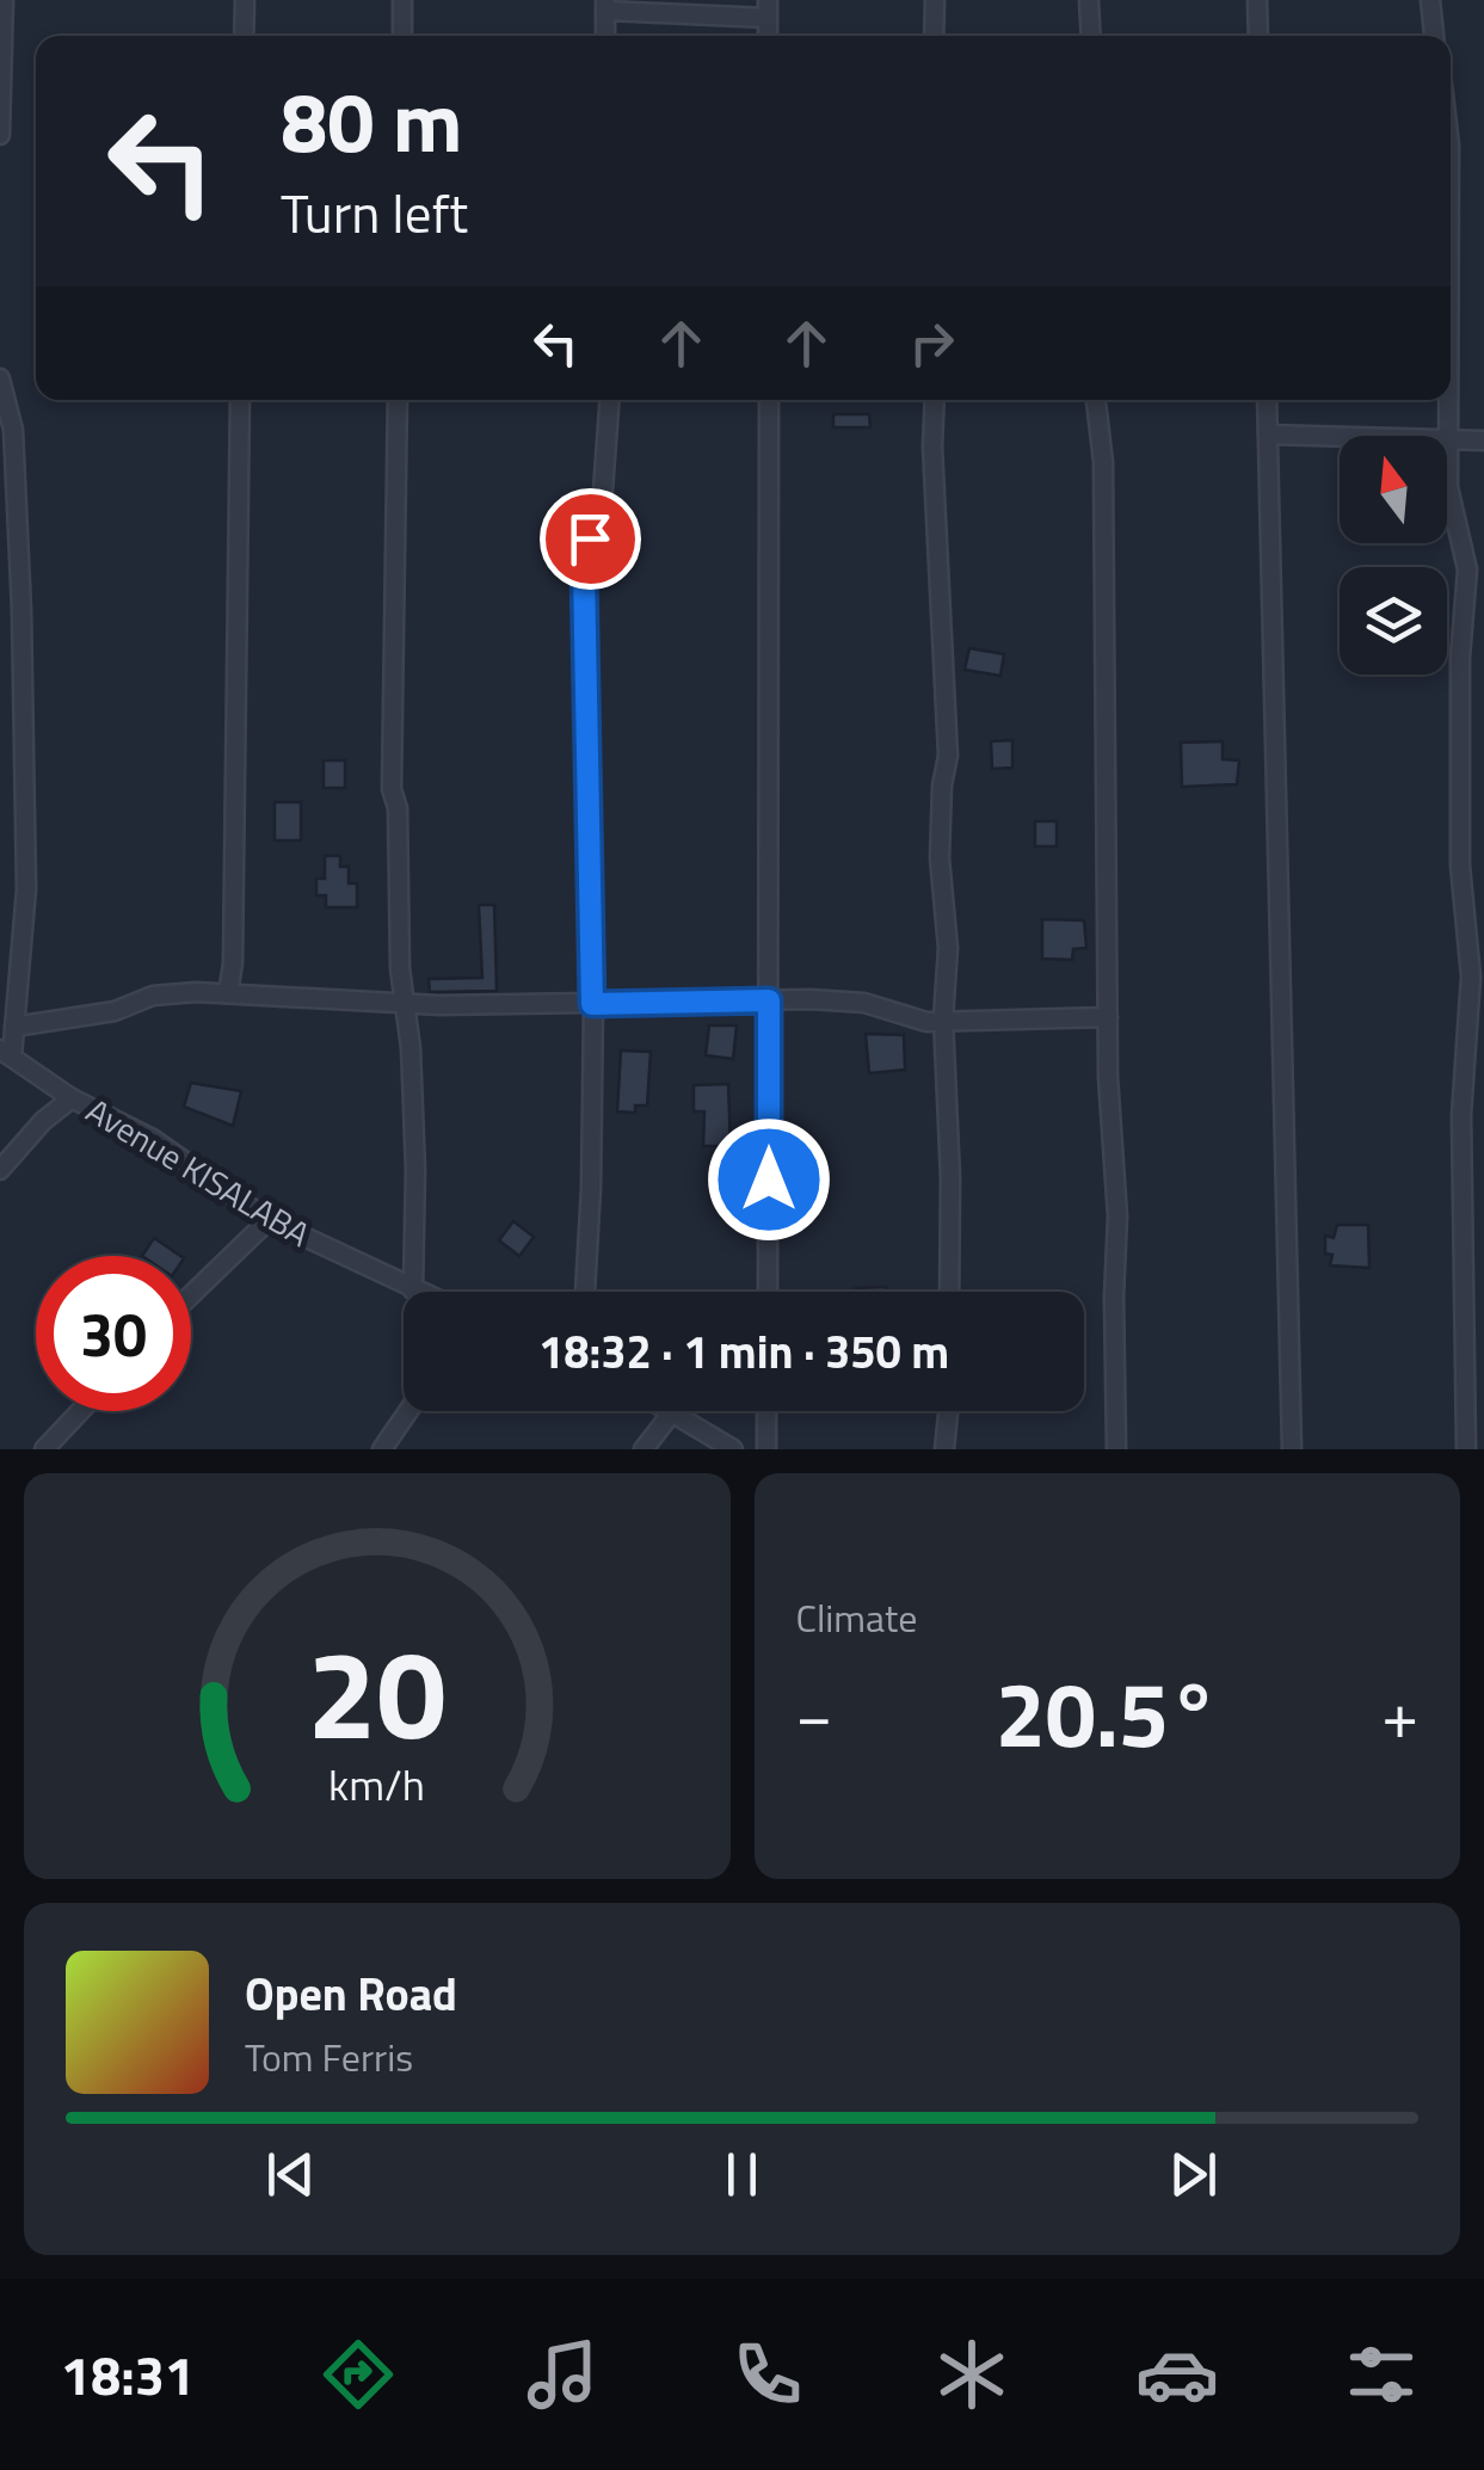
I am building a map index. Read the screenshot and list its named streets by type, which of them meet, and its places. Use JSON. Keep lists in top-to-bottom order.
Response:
{
  "streets": {
    "street": ["Avenue KISALABA"]
  },
  "north": "top",
  "page": {
    "turn": ["80 m", "Turn left"],
    "limit": "30",
    "trip": "18:32 · 1 min · 350 m",
    "tile": "Climate",
    "heat": ["−", "20.5°", "+"],
    "song": ["Open Road", "Tom Ferris"],
    "tabs": "18:31",
    "gauge": ["20", "km/h"]
  }
}
